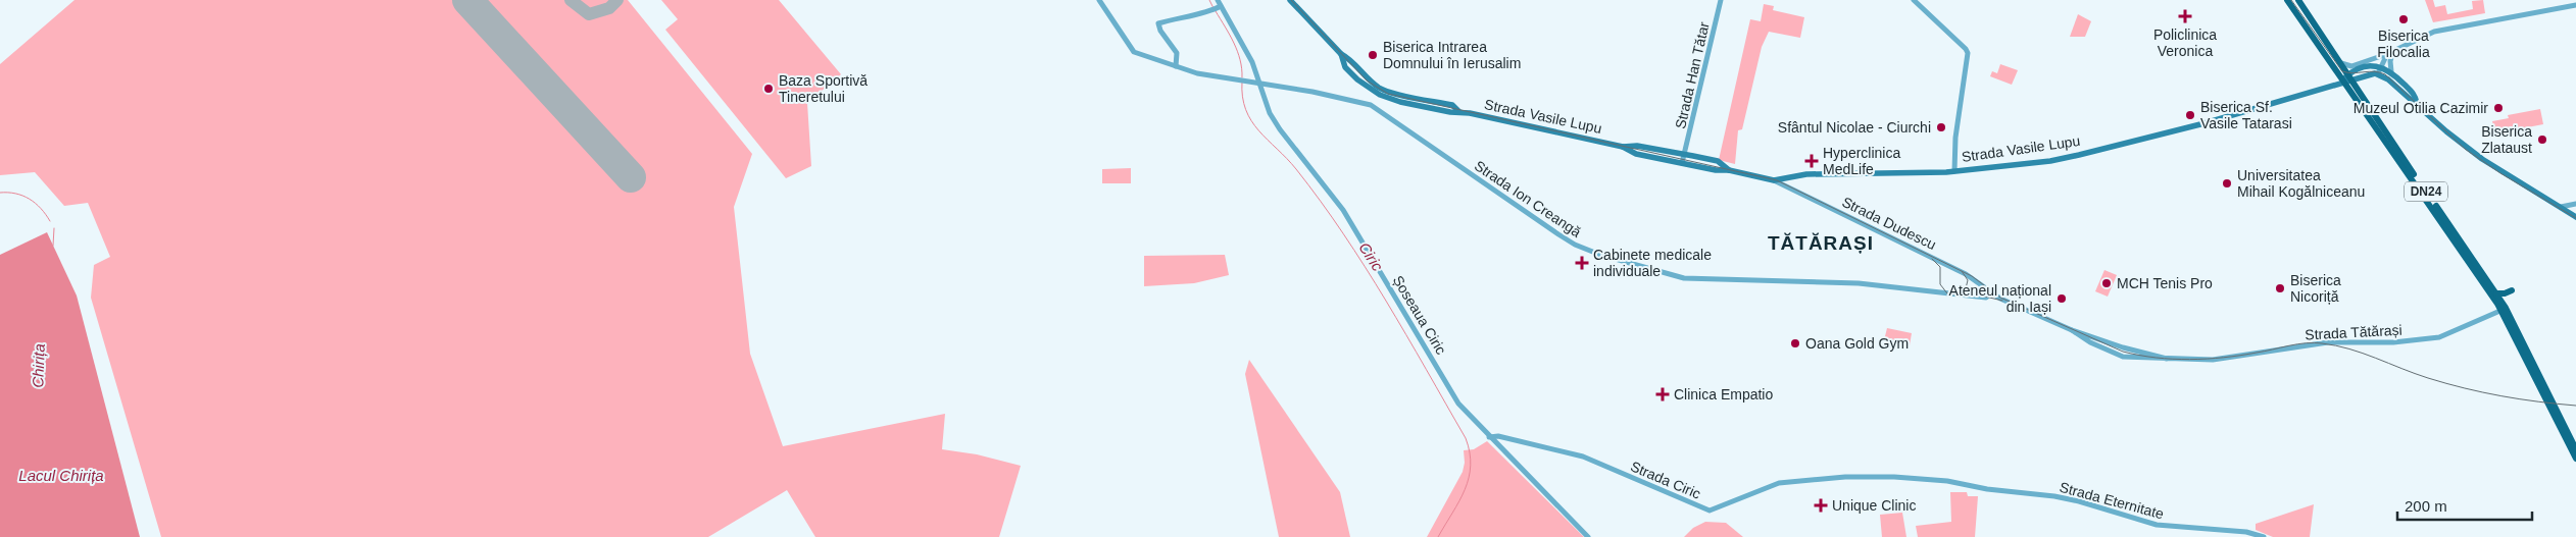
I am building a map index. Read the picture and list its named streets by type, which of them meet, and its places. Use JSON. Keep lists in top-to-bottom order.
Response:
{
  "streets": {
    "main road": ["Strada Vasile Lupu", "DN24"],
    "street": [
      "Strada Han Tătar",
      "Strada Ion Creangă",
      "Strada Dudescu",
      "Șoseaua Ciric",
      "Strada Tătărași",
      "Strada Ciric",
      "Strada Eternitate"
    ]
  },
  "crossings": [
    ["Strada Han Tătar", "Strada Vasile Lupu"],
    ["Strada Vasile Lupu", "DN24"],
    ["Strada Vasile Lupu", "Strada Dudescu"],
    ["DN24", "Strada Tătărași"],
    ["Strada Ion Creangă", "Șoseaua Ciric"],
    ["Șoseaua Ciric", "Strada Ciric"],
    ["Strada Ciric", "Strada Eternitate"]
  ],
  "districts": ["TĂTĂRAȘI"],
  "water": ["Ciric", "Chirița", "Lacul Chirița"],
  "places": {
    "health": [
      "Policlinica Veronica",
      "Hyperclinica MedLife",
      "Cabinete medicale individuale",
      "Clinica Empatio",
      "Unique Clinic"
    ],
    "other": [
      "Biserica Filocalia",
      "Biserica Intrarea Domnului în Ierusalim",
      "Baza Sportivă Tineretului",
      "Muzeul Otilia Cazimir",
      "Biserica Sf. Vasile Tatarasi",
      "Sfântul Nicolae - Ciurchi",
      "Biserica Zlataust",
      "Universitatea Mihail Kogălniceanu",
      "MCH Tenis Pro",
      "Biserica Nicoriță",
      "Ateneul național din Iași",
      "Oana Gold Gym"
    ]
  },
  "scale_bar": "200 m"
}
